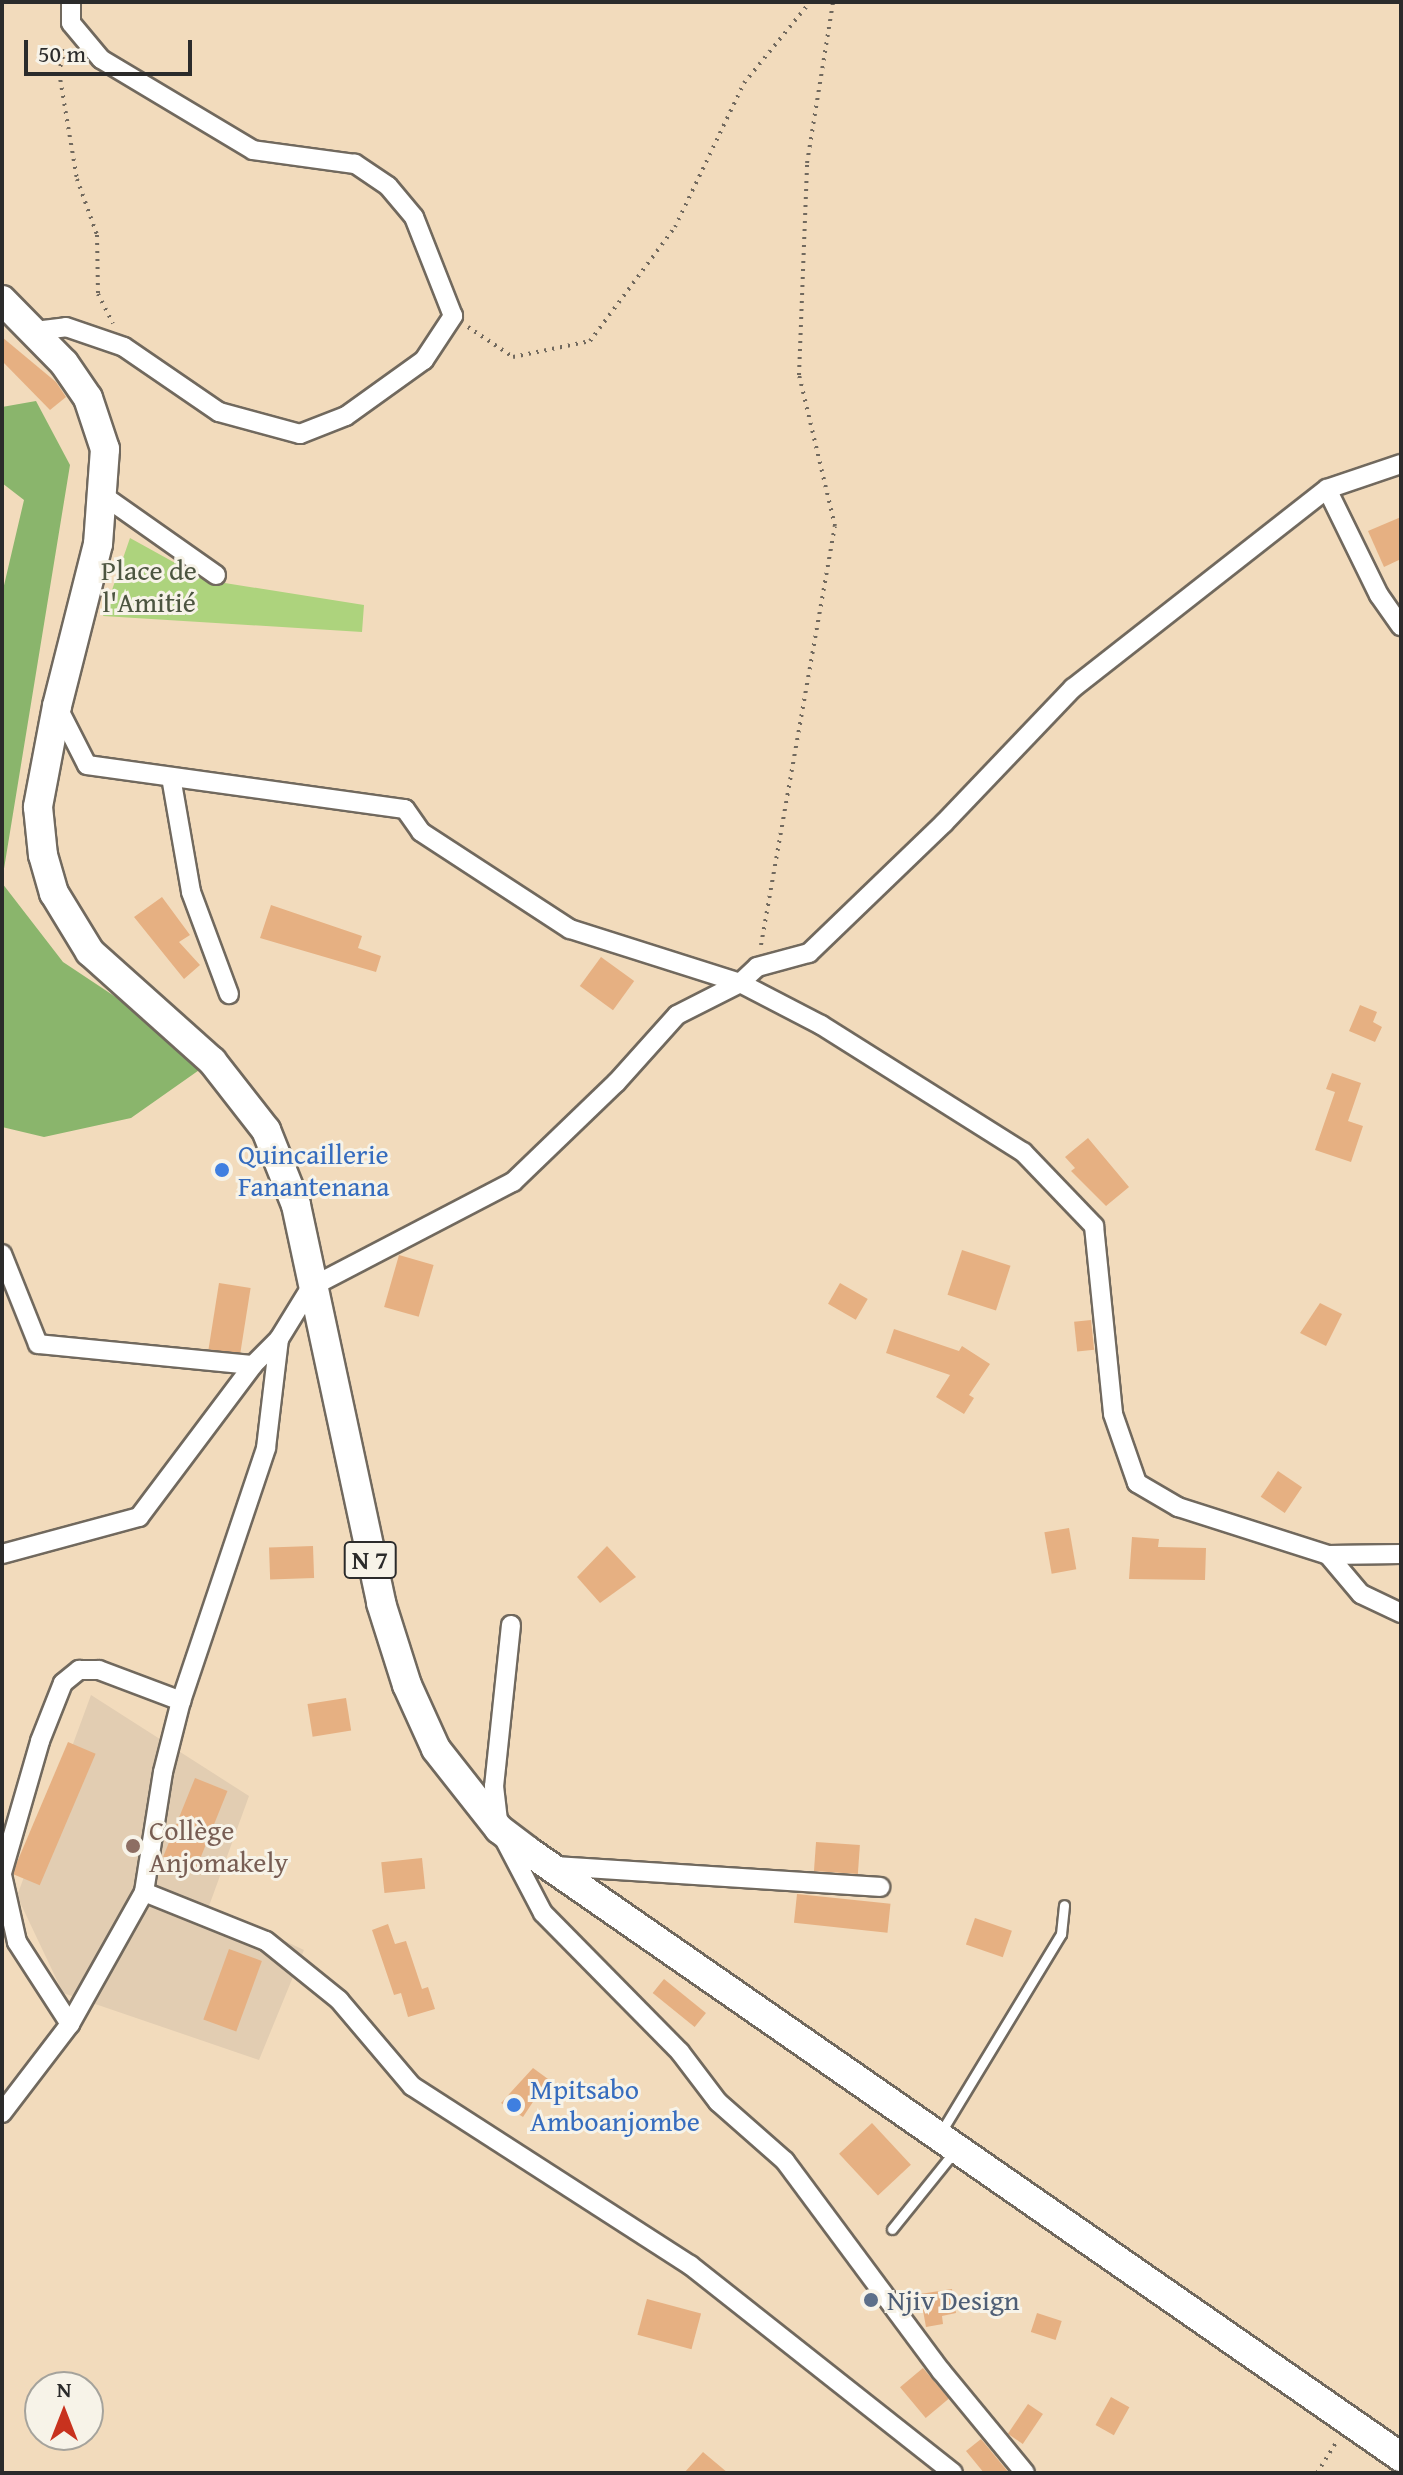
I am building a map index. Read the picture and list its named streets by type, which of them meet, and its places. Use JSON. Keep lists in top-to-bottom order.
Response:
{
  "streets": {
    "main road": ["N 7"]
  },
  "parks": ["Place de l'Amitié"],
  "places": [
    "Quincaillerie Fanantenana",
    "Collège Anjomakely",
    "Mpitsabo Amboanjombe",
    "Njiv Design"
  ],
  "scale_bar": "50 m",
  "north": "top"
}
